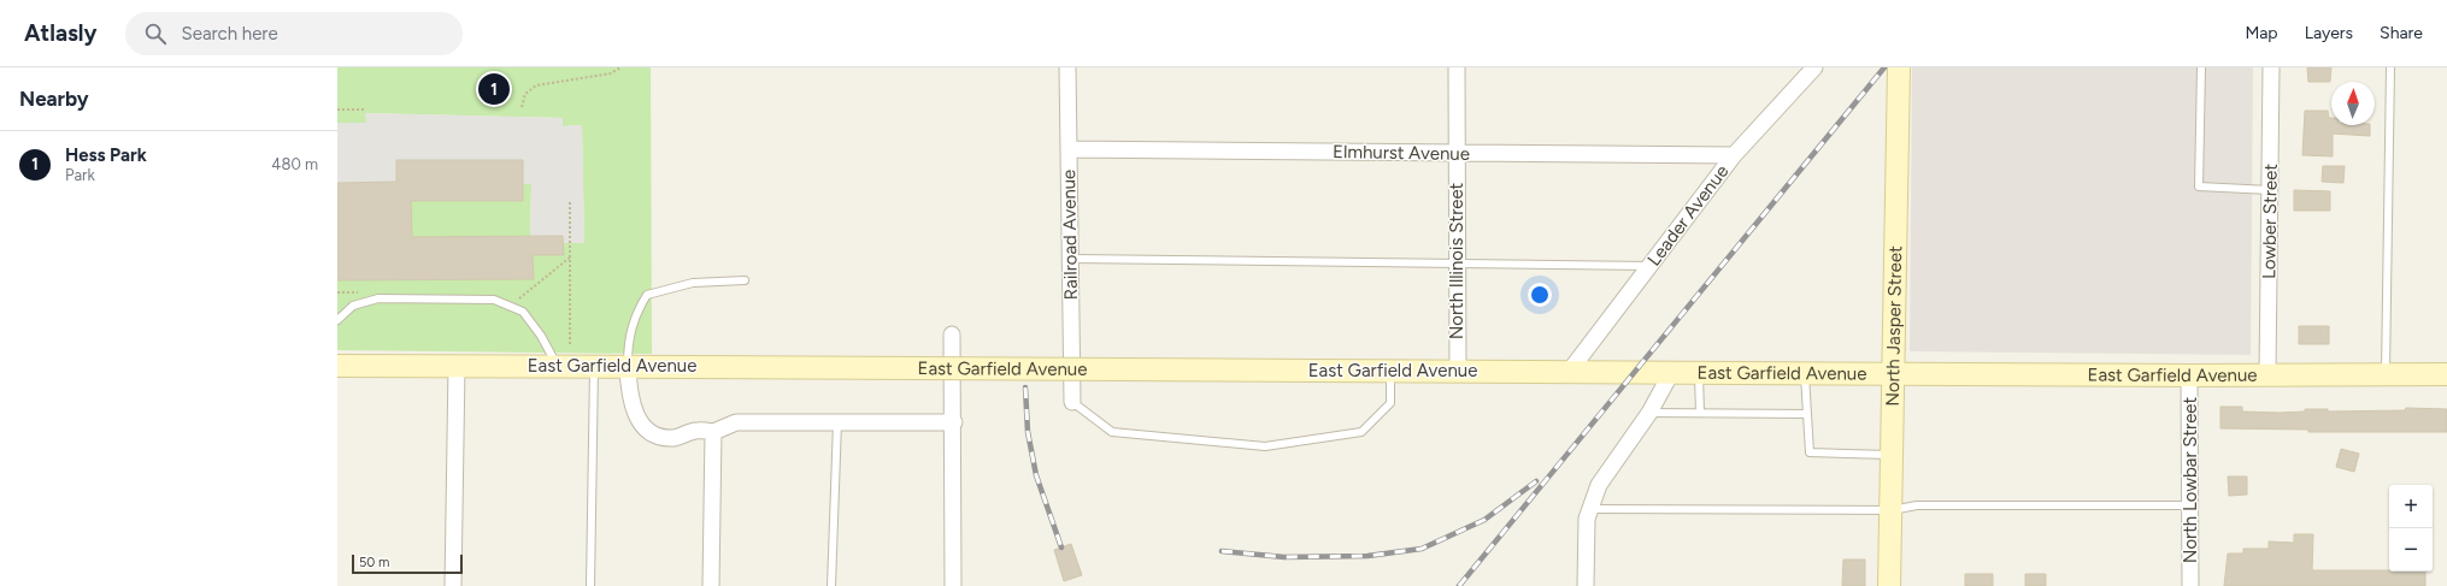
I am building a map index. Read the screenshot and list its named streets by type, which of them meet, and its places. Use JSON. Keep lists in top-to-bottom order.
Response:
{
  "streets": {
    "street": [
      "Elmhurst Avenue",
      "Leader Avenue",
      "Lowber Street",
      "Railroad Avenue",
      "North Illinois Street",
      "North Jasper Street",
      "East Garfield Avenue",
      "North Lowbar Street"
    ]
  },
  "crossings": [
    ["Elmhurst Avenue", "Leader Avenue"],
    ["Elmhurst Avenue", "Railroad Avenue"],
    ["Elmhurst Avenue", "North Illinois Street"],
    ["Leader Avenue", "East Garfield Avenue"],
    ["Lowber Street", "East Garfield Avenue"],
    ["North Illinois Street", "East Garfield Avenue"],
    ["North Jasper Street", "East Garfield Avenue"],
    ["East Garfield Avenue", "North Lowbar Street"]
  ],
  "scale_bar": "50 m",
  "north": "top",
  "page": {
    "header": "Atlasly",
    "search": "Search here",
    "nav": ["Map", "Layers", "Share"],
    "heading": "Nearby",
    "pins": "1",
    "list": [
      {
        "mark": "1",
        "name": "Hess Park",
        "note": "Park",
        "value": "480 m"
      }
    ],
    "map_buttons": ["+", "−"],
    "scale": "50 m"
  }
}
